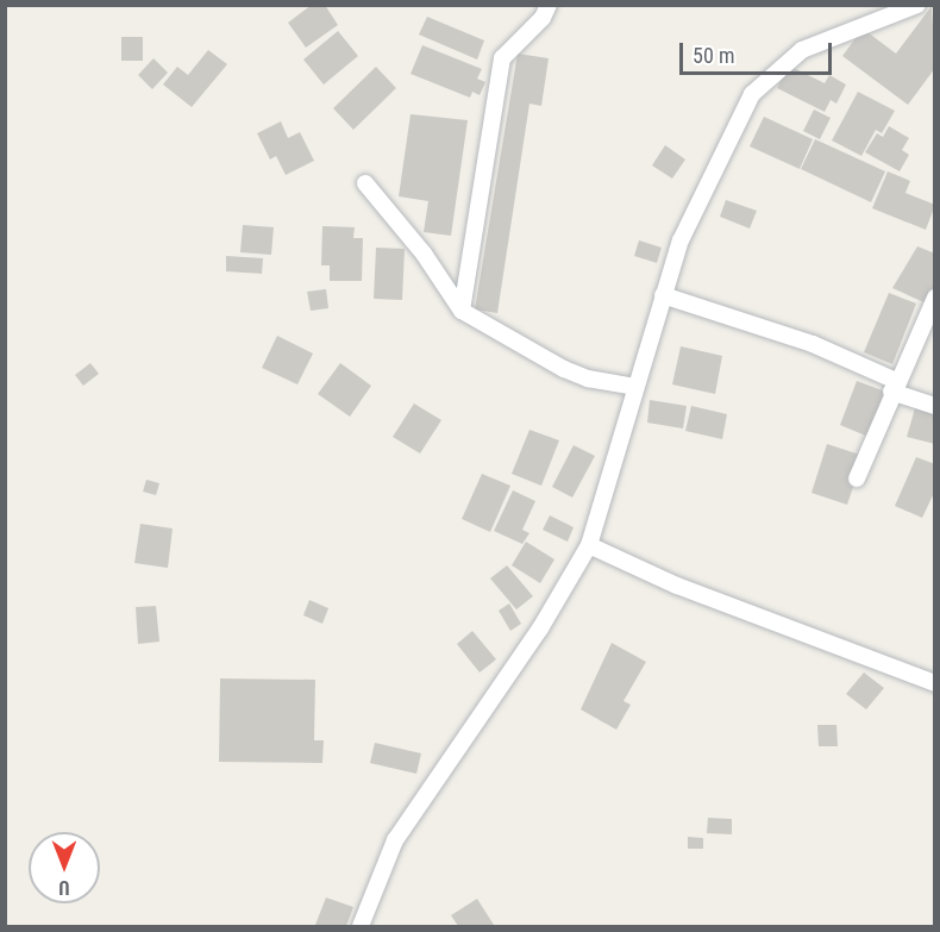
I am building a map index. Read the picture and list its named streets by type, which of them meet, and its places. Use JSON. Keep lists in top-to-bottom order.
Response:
{
  "scale_bar": "50 m",
  "north": "bottom"
}
